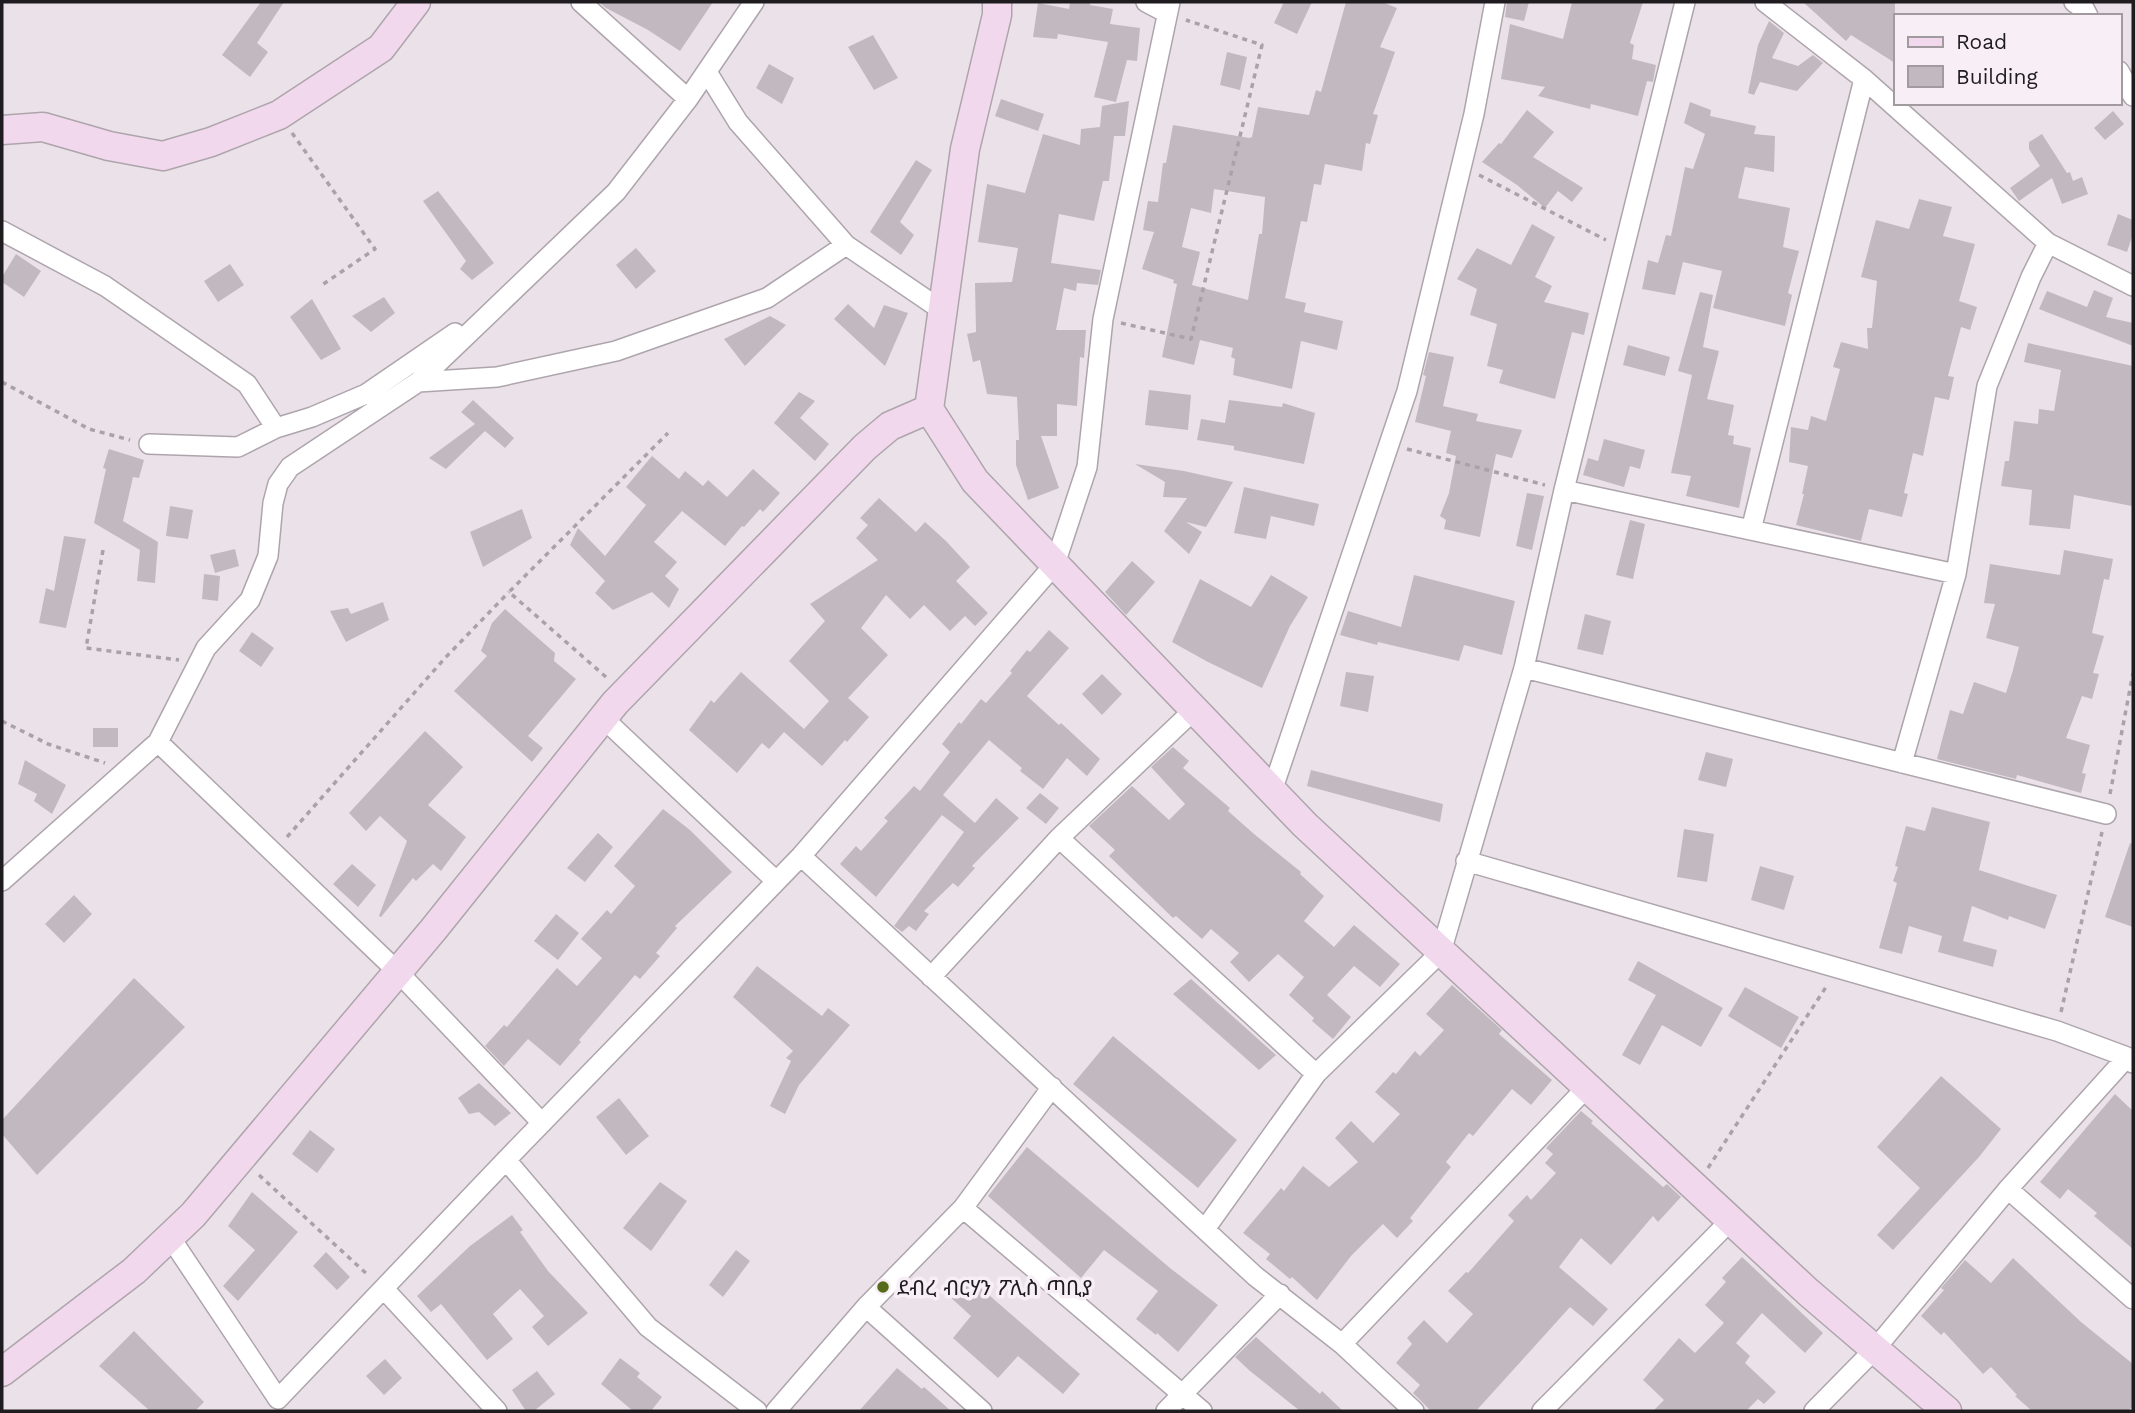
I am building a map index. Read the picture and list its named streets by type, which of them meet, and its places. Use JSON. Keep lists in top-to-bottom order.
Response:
{
  "places": ["ደብረ ብርሃን ፖሊስ ጣቢያ"],
  "legend": ["Road", "Building"]
}
